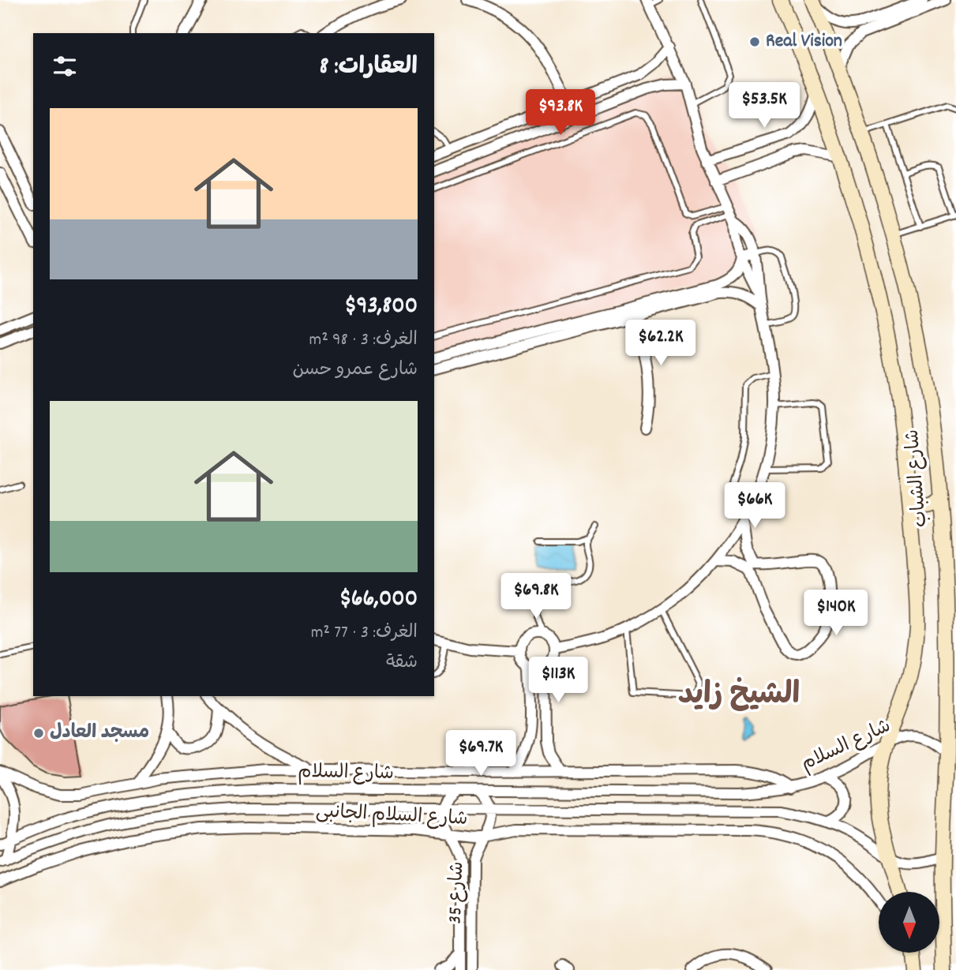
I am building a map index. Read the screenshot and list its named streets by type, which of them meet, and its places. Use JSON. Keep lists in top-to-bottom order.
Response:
{
  "streets": {
    "street": [
      "شارع الشباب",
      "شارع السلام",
      "شارع السلام الجانبى",
      "شارع 35"
    ]
  },
  "crossings": [
    ["شارع الشباب", "شارع السلام"],
    ["شارع السلام", "شارع 35"],
    ["شارع السلام الجانبى", "شارع 35"]
  ],
  "districts": ["الشيخ زايد"],
  "places": ["Real Vision", "مسجد العادل"],
  "north": "bottom",
  "page": {
    "heading": "العقارات: 8",
    "price": [
      "$53.5K",
      "$93.8K",
      "$62.2K",
      "$66K",
      "$69.8K",
      "$140K",
      "$113K",
      "$69.7K"
    ],
    "list": [
      {
        "name": "$93,800",
        "note": "الغرف: 3 · 98 m² · شارع عمرو حسن"
      },
      {
        "name": "$66,000",
        "note": "الغرف: 3 · 77 m² · شقة"
      }
    ]
  }
}
